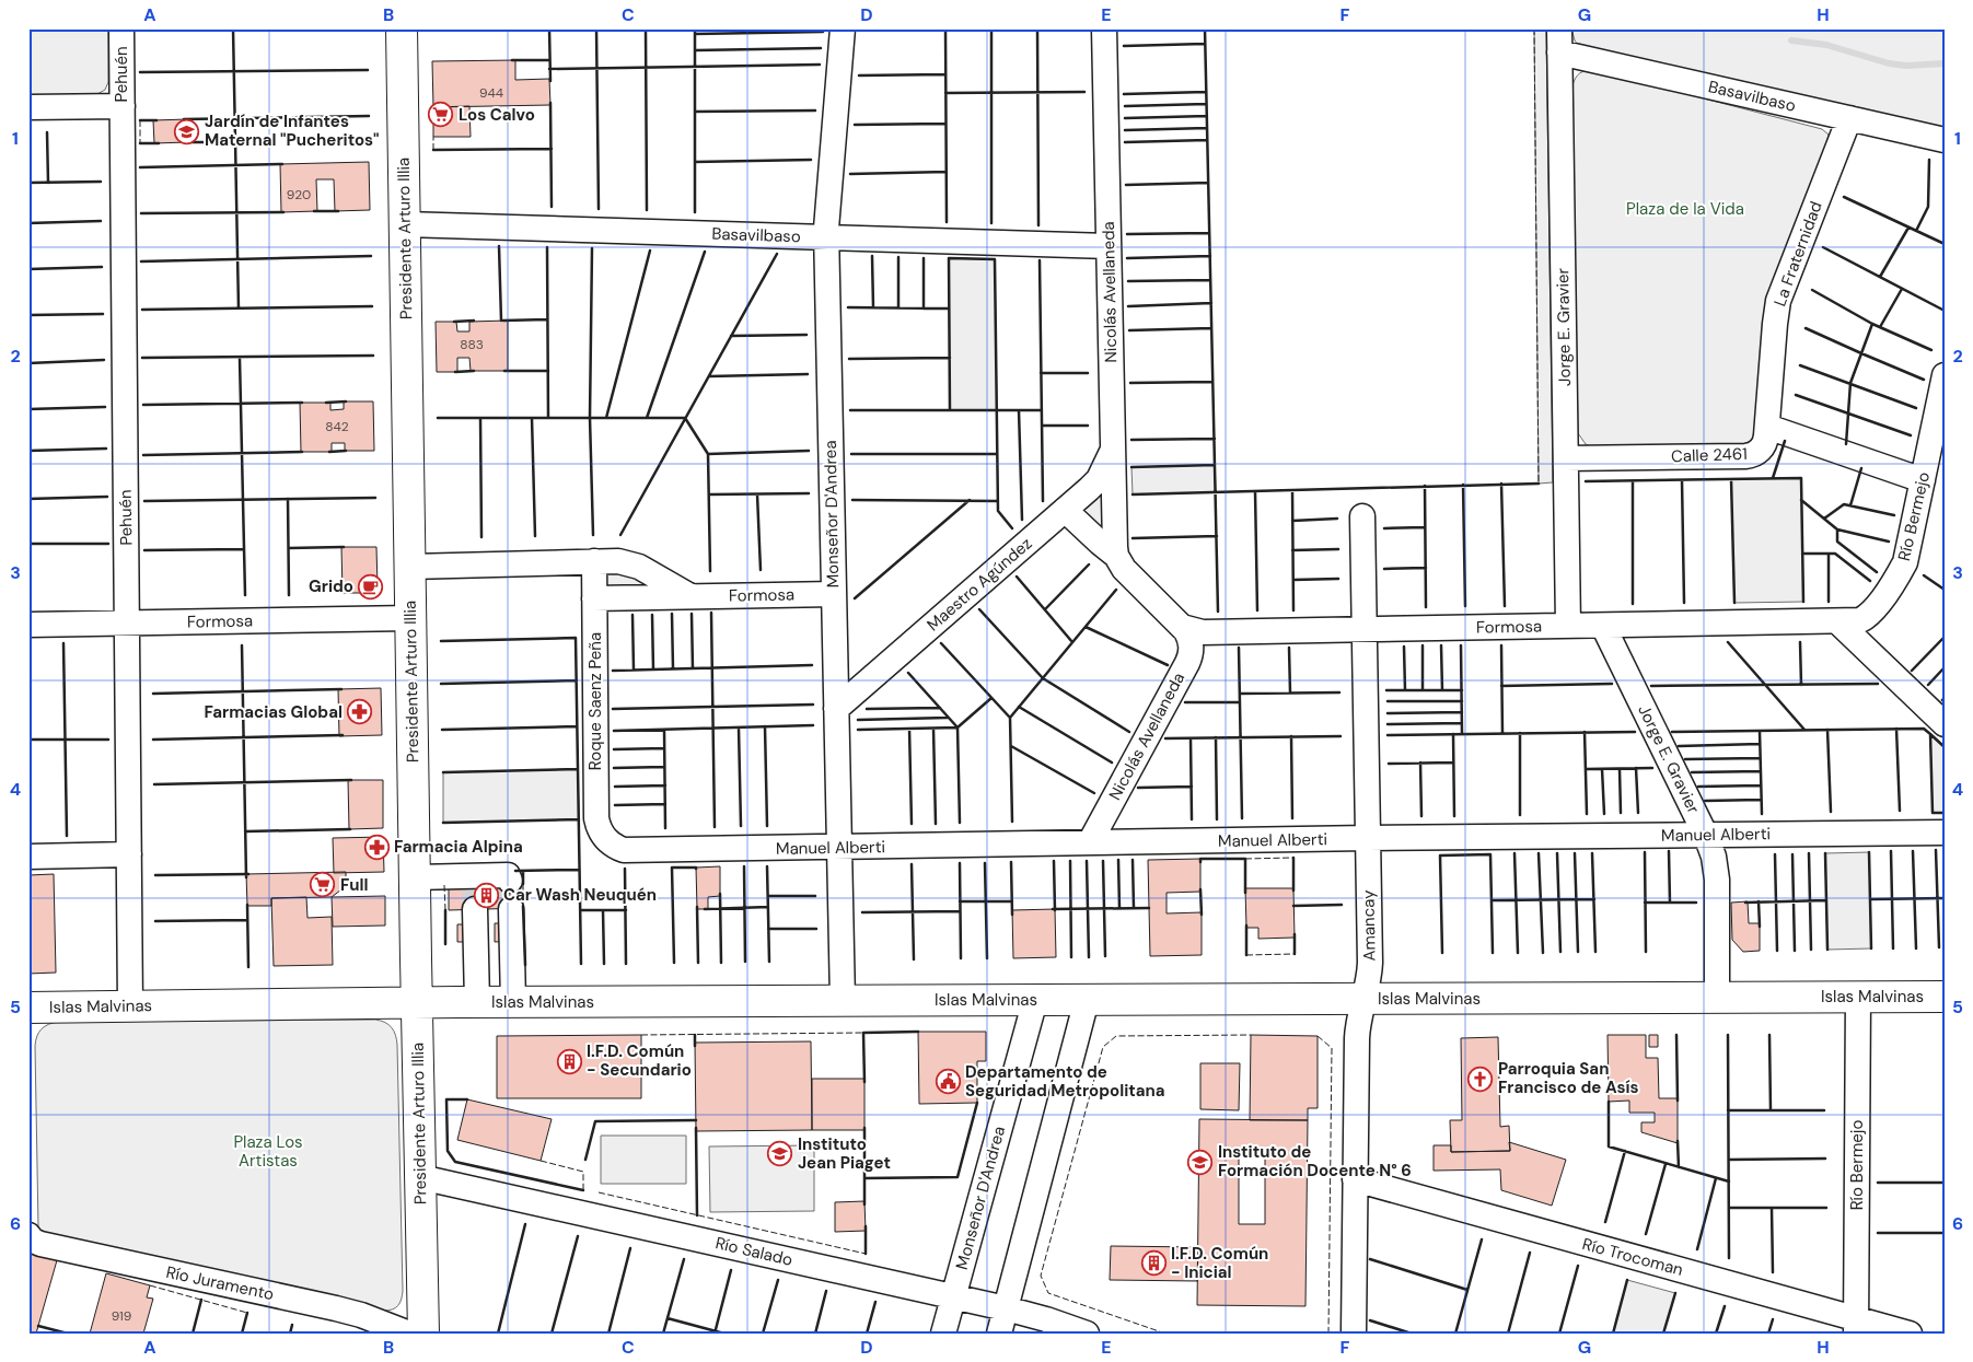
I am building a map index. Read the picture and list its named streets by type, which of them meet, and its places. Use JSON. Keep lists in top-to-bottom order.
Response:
{
  "streets": {
    "main road": ["Presidente Arturo Illia", "Islas Malvinas"],
    "street": [
      "Pehuén",
      "Basavilbaso",
      "La Fraternidad",
      "Nicolás Avellaneda",
      "Jorge E. Gravier",
      "Calle 2461",
      "Monseñor D'Andrea",
      "Río Bermejo",
      "Maestro Agúndez",
      "Formosa",
      "Roque Saenz Peña",
      "Manuel Alberti",
      "Amancay",
      "Río Salado",
      "Río Trocoman",
      "Río Juramento"
    ]
  },
  "crossings": [
    ["Pehuén", "Formosa"],
    ["Pehuén", "Islas Malvinas"],
    ["Basavilbaso", "Presidente Arturo Illia"],
    ["Basavilbaso", "La Fraternidad"],
    ["Basavilbaso", "Nicolás Avellaneda"],
    ["Basavilbaso", "Jorge E. Gravier"],
    ["Basavilbaso", "Monseñor D'Andrea"],
    ["Presidente Arturo Illia", "Formosa"],
    ["Presidente Arturo Illia", "Islas Malvinas"],
    ["Presidente Arturo Illia", "Río Salado"],
    ["La Fraternidad", "Calle 2461"],
    ["Nicolás Avellaneda", "Maestro Agúndez"],
    ["Nicolás Avellaneda", "Formosa"],
    ["Nicolás Avellaneda", "Manuel Alberti"],
    ["Jorge E. Gravier", "Calle 2461"],
    ["Jorge E. Gravier", "Formosa"],
    ["Jorge E. Gravier", "Manuel Alberti"],
    ["Jorge E. Gravier", "Islas Malvinas"],
    ["Monseñor D'Andrea", "Maestro Agúndez"],
    ["Monseñor D'Andrea", "Formosa"],
    ["Monseñor D'Andrea", "Manuel Alberti"],
    ["Monseñor D'Andrea", "Islas Malvinas"],
    ["Monseñor D'Andrea", "Río Salado"],
    ["Río Bermejo", "Formosa"],
    ["Río Bermejo", "Islas Malvinas"],
    ["Río Bermejo", "Río Trocoman"],
    ["Formosa", "Roque Saenz Peña"],
    ["Formosa", "Amancay"],
    ["Roque Saenz Peña", "Manuel Alberti"],
    ["Manuel Alberti", "Amancay"],
    ["Amancay", "Islas Malvinas"],
    ["Amancay", "Río Trocoman"]
  ],
  "parks": ["Plaza de la Vida", "Plaza Los Artistas"],
  "places": {
    "supermarket": ["Los Calvo", "Full"],
    "school or university": ["Jardín de Infantes Maternal \"Pucheritos\"", "Instituto Jean Piaget", "Instituto de Formación Docente N° 6"],
    "cafe": ["Grido"],
    "pharmacy": ["Farmacias Global", "Farmacia Alpina"],
    "building": ["Car Wash Neuquén", "I.F.D. Común - Secundario", "I.F.D. Común - Inicial"],
    "church": ["Parroquia San Francisco de Asís"],
    "public building": ["Departamento de Seguridad Metropolitana"]
  },
  "house_numbers": [
    "944",
    "920",
    "883",
    "842",
    "919"
  ],
  "grid": {
    "columns": [
      "A",
      "B",
      "C",
      "D",
      "E",
      "F",
      "G",
      "H"
    ],
    "rows": [
      "1",
      "2",
      "3",
      "4",
      "5",
      "6"
    ]
  }
}
